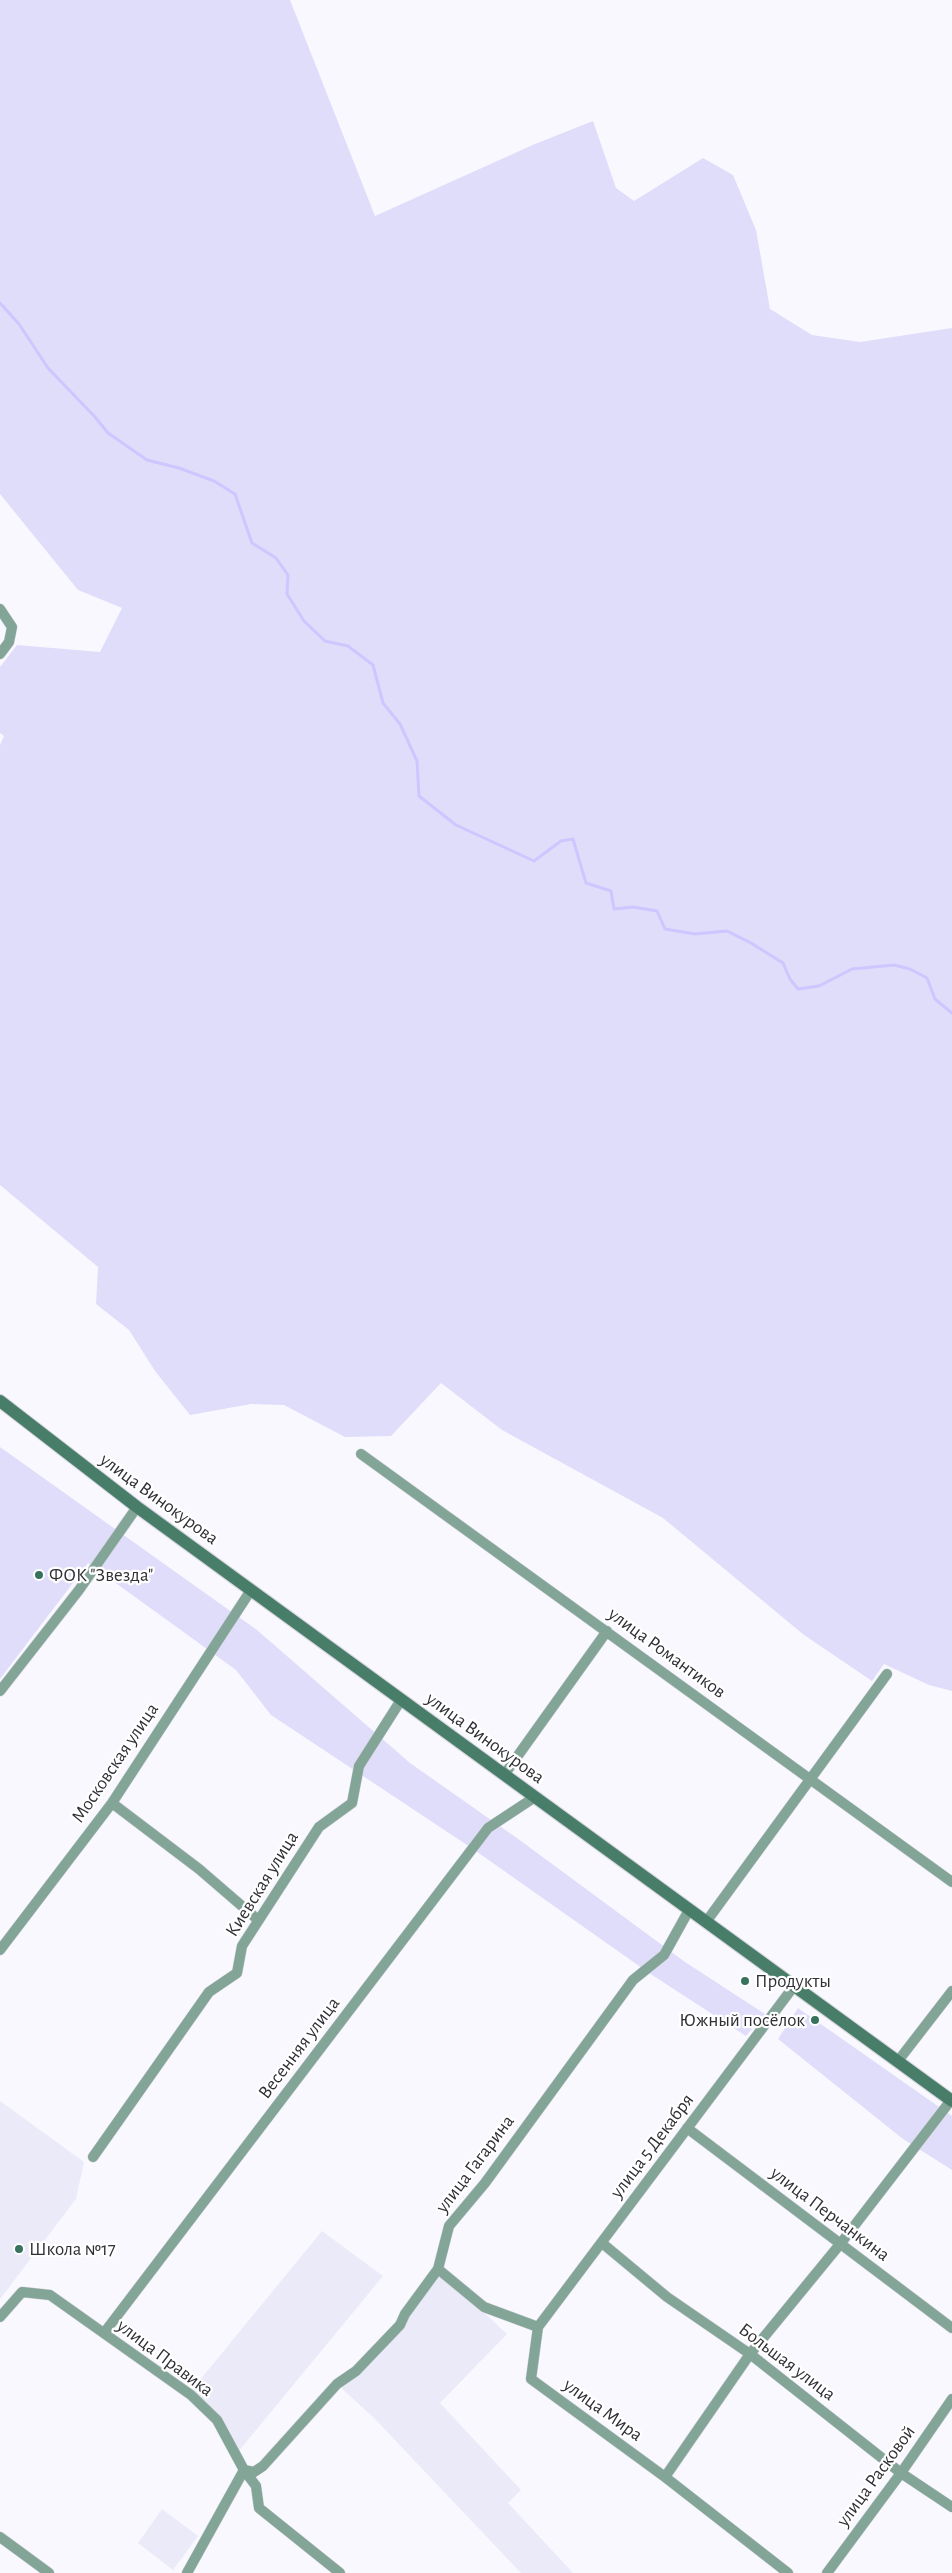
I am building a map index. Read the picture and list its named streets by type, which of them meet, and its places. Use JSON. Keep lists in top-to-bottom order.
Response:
{
  "streets": {
    "main road": ["улица Винокурова"],
    "street": [
      "улица Романтиков",
      "Московская улица",
      "Киевская улица",
      "Весенняя улица",
      "улица 5 Декабря",
      "улица Гагарина",
      "улица Перчанкина",
      "улица Правика",
      "Большая улица",
      "улица Мира",
      "улица Расковой"
    ]
  },
  "crossings": [
    ["улица Винокурова", "Московская улица"],
    ["улица Винокурова", "Киевская улица"],
    ["улица Винокурова", "Весенняя улица"],
    ["улица Винокурова", "улица 5 Декабря"],
    ["улица Винокурова", "улица Гагарина"],
    ["Весенняя улица", "улица Правика"],
    ["улица 5 Декабря", "улица Перчанкина"],
    ["улица 5 Декабря", "Большая улица"],
    ["улица 5 Декабря", "улица Мира"],
    ["улица Гагарина", "улица Правика"],
    ["Большая улица", "улица Расковой"]
  ],
  "places": [
    "ФОК \"Звезда\"",
    "Продукты",
    "Южный посёлок",
    "Школа №17"
  ]
}
